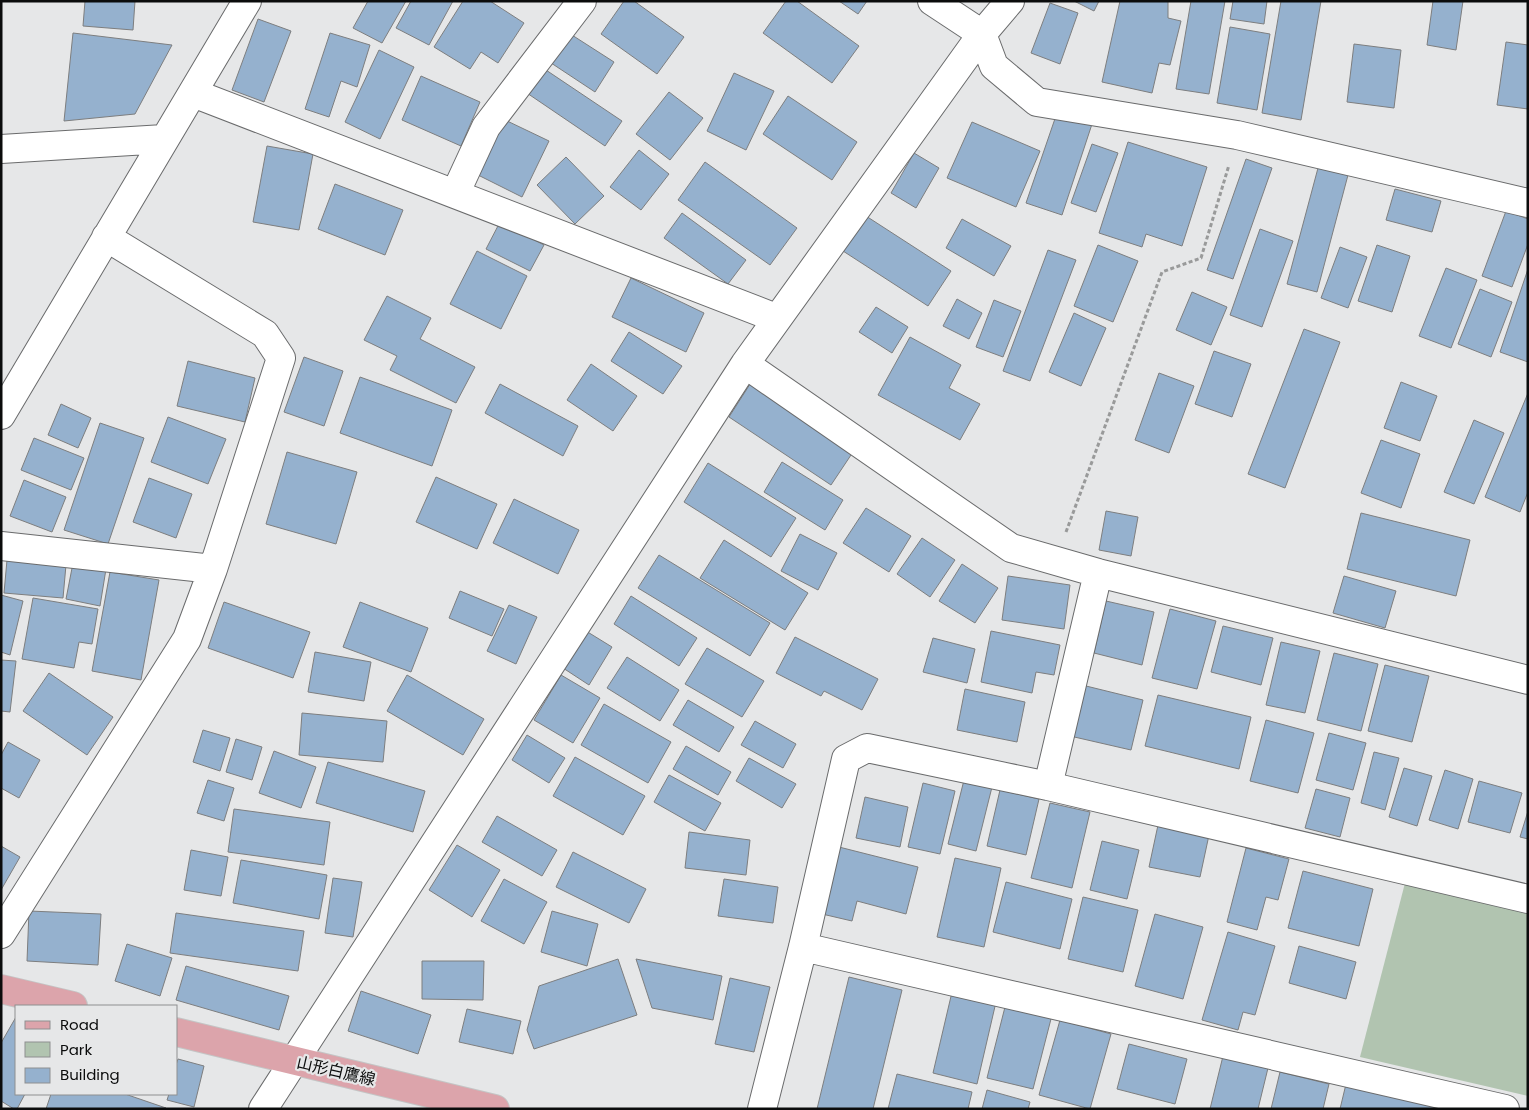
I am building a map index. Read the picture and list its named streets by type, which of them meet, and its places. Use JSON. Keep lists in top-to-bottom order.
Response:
{
  "streets": {
    "main road": ["山形白鷹線"]
  },
  "legend": ["Road", "Park", "Building"]
}
